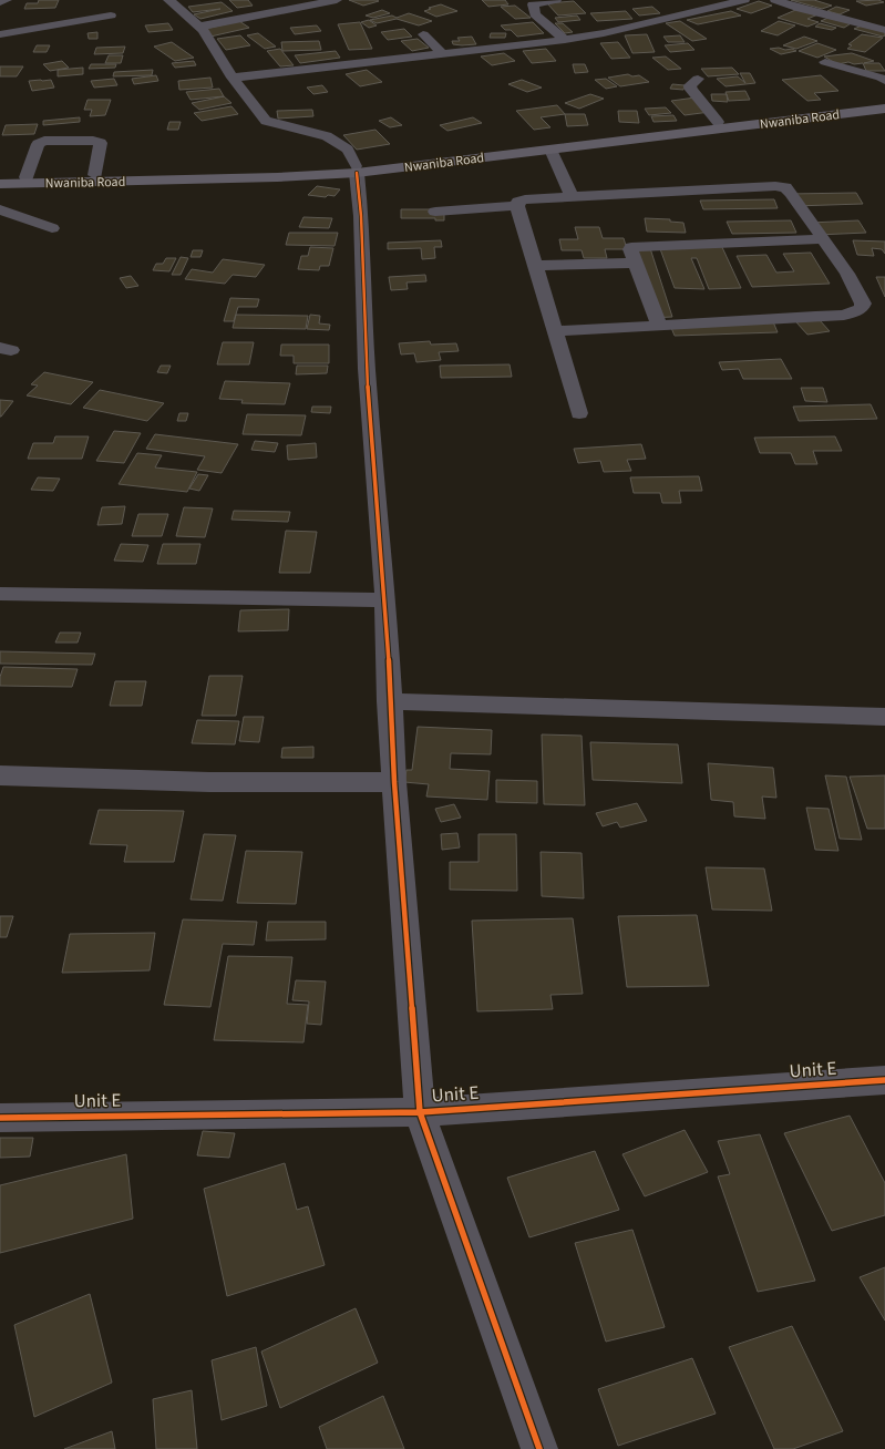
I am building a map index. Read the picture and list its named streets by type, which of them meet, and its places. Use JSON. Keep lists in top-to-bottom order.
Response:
{
  "streets": {
    "main road": ["Nwaniba Road"],
    "street": ["Unit E"]
  }
}
